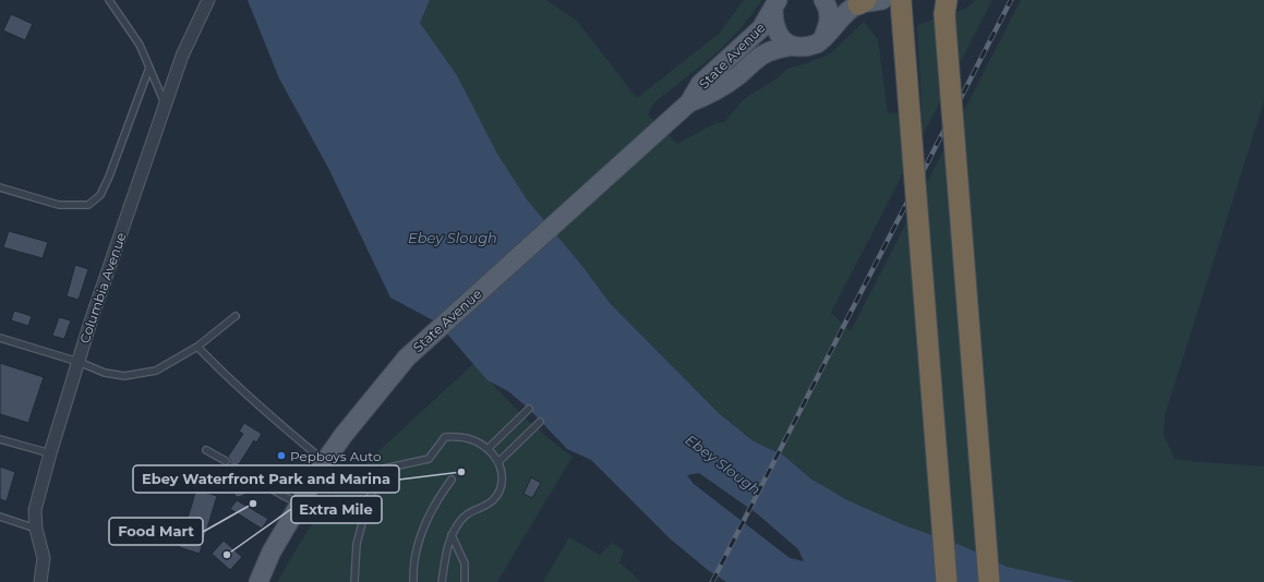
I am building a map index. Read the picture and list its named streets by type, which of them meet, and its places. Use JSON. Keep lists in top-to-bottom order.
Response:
{
  "streets": {
    "main road": ["State Avenue"],
    "street": ["Columbia Avenue"]
  },
  "water": ["Ebey Slough"],
  "places": [
    "Pepboys Auto",
    "Ebey Waterfront Park and Marina",
    "Food Mart",
    "Extra Mile"
  ]
}
